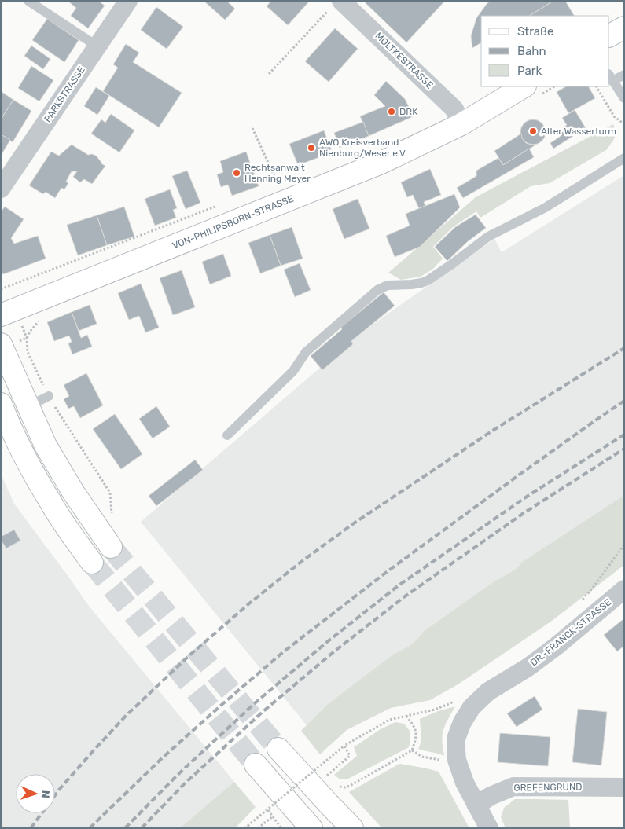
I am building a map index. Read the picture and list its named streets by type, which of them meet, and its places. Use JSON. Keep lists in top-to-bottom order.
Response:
{
  "streets": {
    "main road": ["VON-PHILIPSBORN-STRASSE"],
    "street": [
      "MOLTKESTRASSE",
      "PARKSTRASSE",
      "DR.-FRANCK-STRASSE",
      "GREFENGRUND"
    ]
  },
  "crossings": [
    ["MOLTKESTRASSE", "VON-PHILIPSBORN-STRASSE"],
    ["DR.-FRANCK-STRASSE", "GREFENGRUND"]
  ],
  "places": [
    "DRK",
    "Alter Wasserturm",
    "AWO Kreisverband Nienburg/Weser e.V.",
    "Rechtsanwalt Henning Meyer"
  ],
  "legend": ["Straße", "Bahn", "Park"],
  "north": "right"
}
